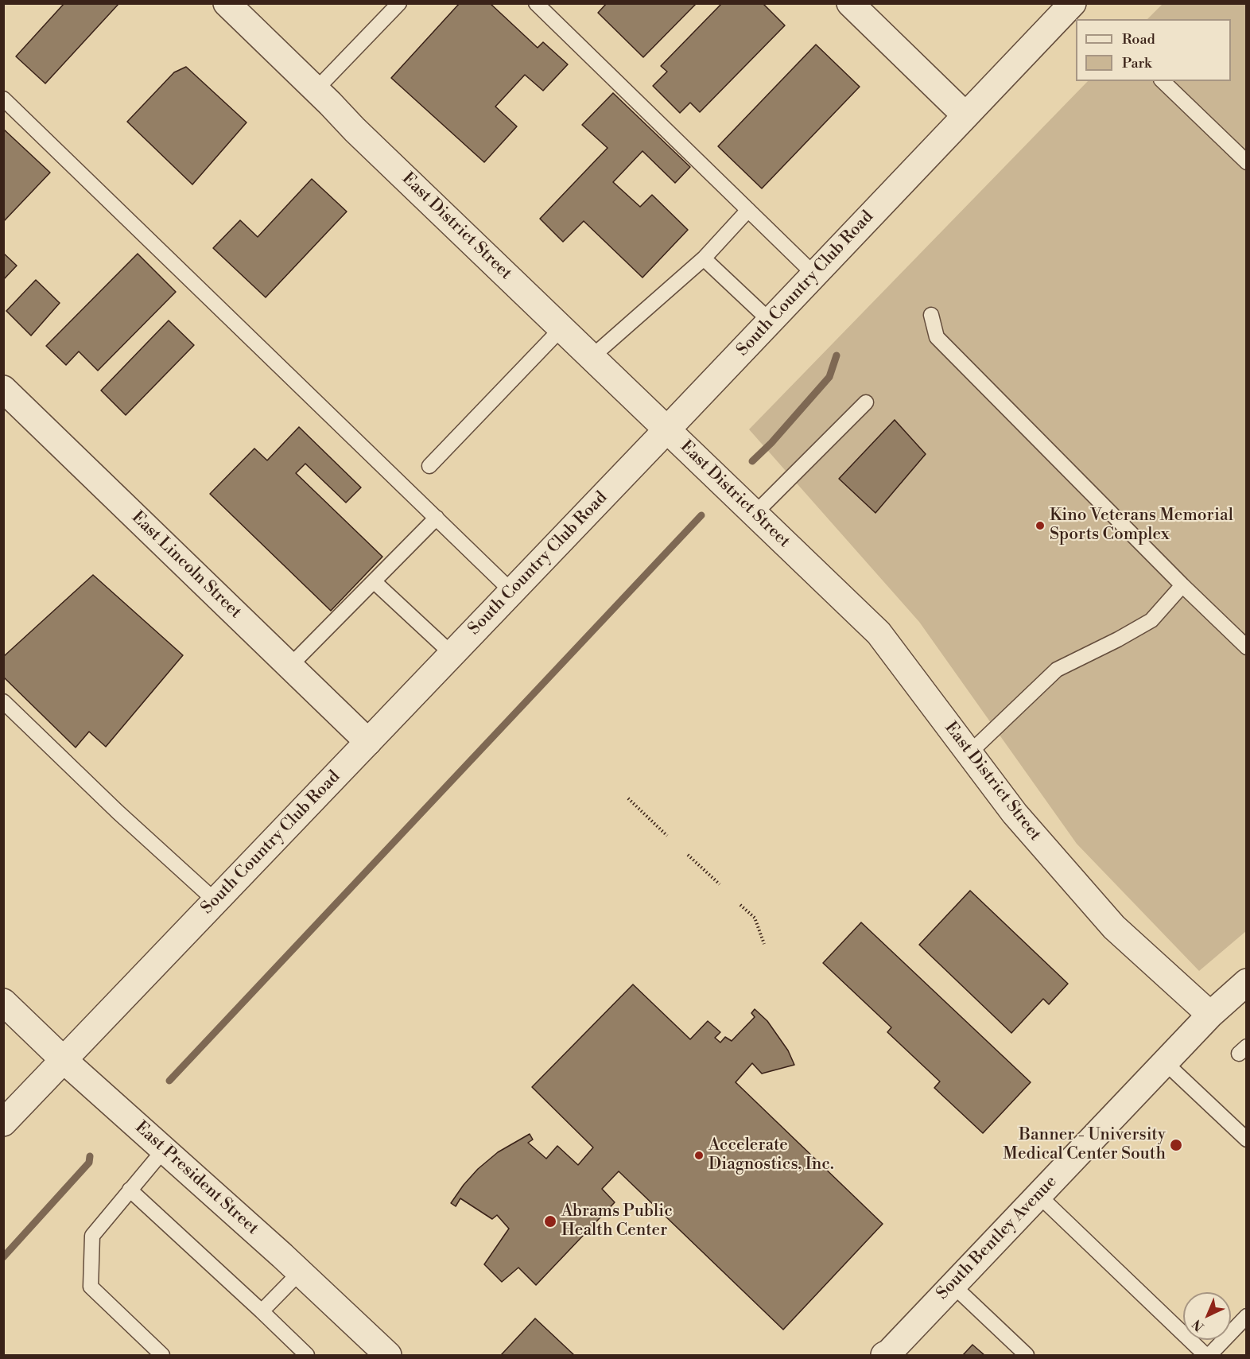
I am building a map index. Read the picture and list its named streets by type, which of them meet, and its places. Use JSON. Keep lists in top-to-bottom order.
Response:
{
  "streets": {
    "street": [
      "East District Street",
      "South Country Club Road",
      "East Lincoln Street",
      "East President Street",
      "South Bentley Avenue"
    ]
  },
  "crossings": [
    ["East District Street", "South Country Club Road"],
    ["East District Street", "South Bentley Avenue"],
    ["South Country Club Road", "East Lincoln Street"],
    ["South Country Club Road", "East President Street"]
  ],
  "places": [
    "Kino Veterans Memorial Sports Complex",
    "Banner - University Medical Center South",
    "Accelerate Diagnostics, Inc.",
    "Abrams Public Health Center"
  ],
  "legend": ["Road", "Park"],
  "north": "bottom left"
}
